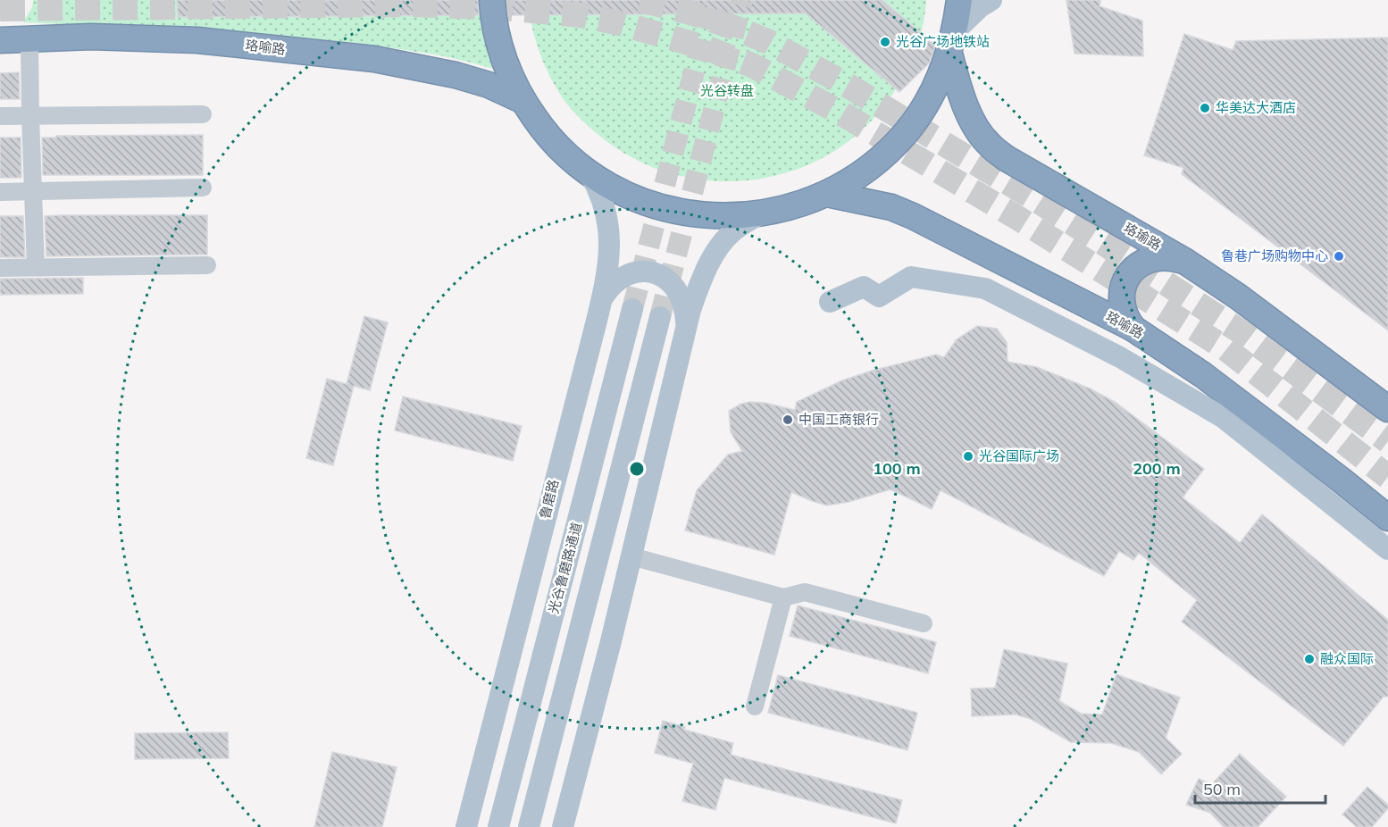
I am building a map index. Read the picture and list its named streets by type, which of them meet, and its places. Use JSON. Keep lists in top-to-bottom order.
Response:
{
  "streets": {
    "highway": ["珞喻路", "珞瑜路"],
    "main road": ["鲁磨路", "光谷鲁磨路通道"]
  },
  "parks": ["光谷转盘"],
  "places": [
    "光谷广场地铁站",
    "华美达大酒店",
    "鲁巷广场购物中心",
    "中国工商银行",
    "光谷国际广场",
    "融众国际"
  ],
  "scale_bar": "50 m",
  "rings": ["100 m", "200 m"]
}
